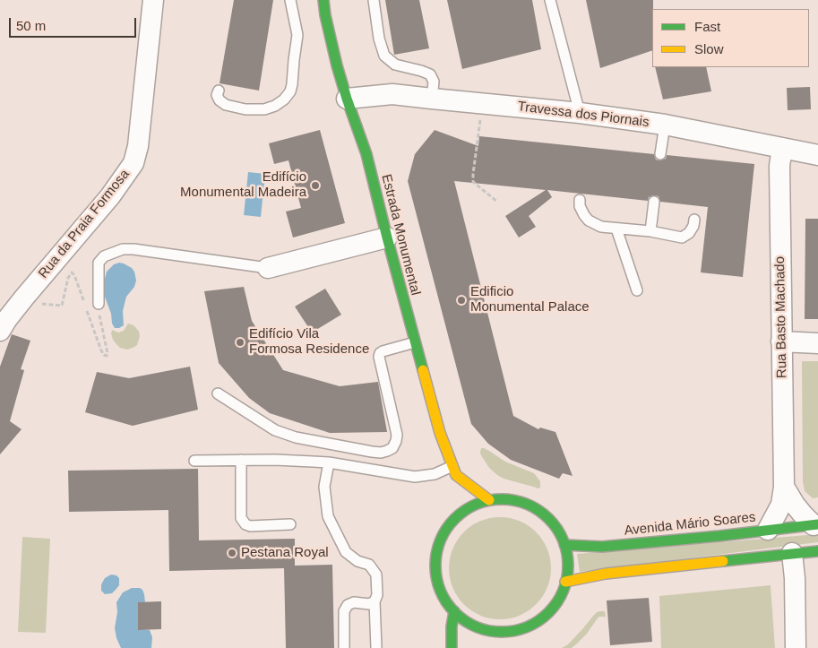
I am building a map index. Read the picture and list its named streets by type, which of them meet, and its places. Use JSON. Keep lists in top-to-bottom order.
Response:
{
  "streets": {
    "main road": ["Estrada Monumental", "Avenida Mário Soares"],
    "street": ["Travessa dos Piornais", "Rua da Praia Formosa", "Rua Basto Machado"]
  },
  "crossings": [
    ["Travessa dos Piornais", "Estrada Monumental"],
    ["Travessa dos Piornais", "Rua Basto Machado"],
    ["Rua Basto Machado", "Avenida Mário Soares"]
  ],
  "places": [
    "Edifício Monumental Madeira",
    "Edificio Monumental Palace",
    "Edifício Vila Formosa Residence",
    "Pestana Royal"
  ],
  "legend": ["Fast", "Slow"],
  "scale_bar": "50 m"
}
